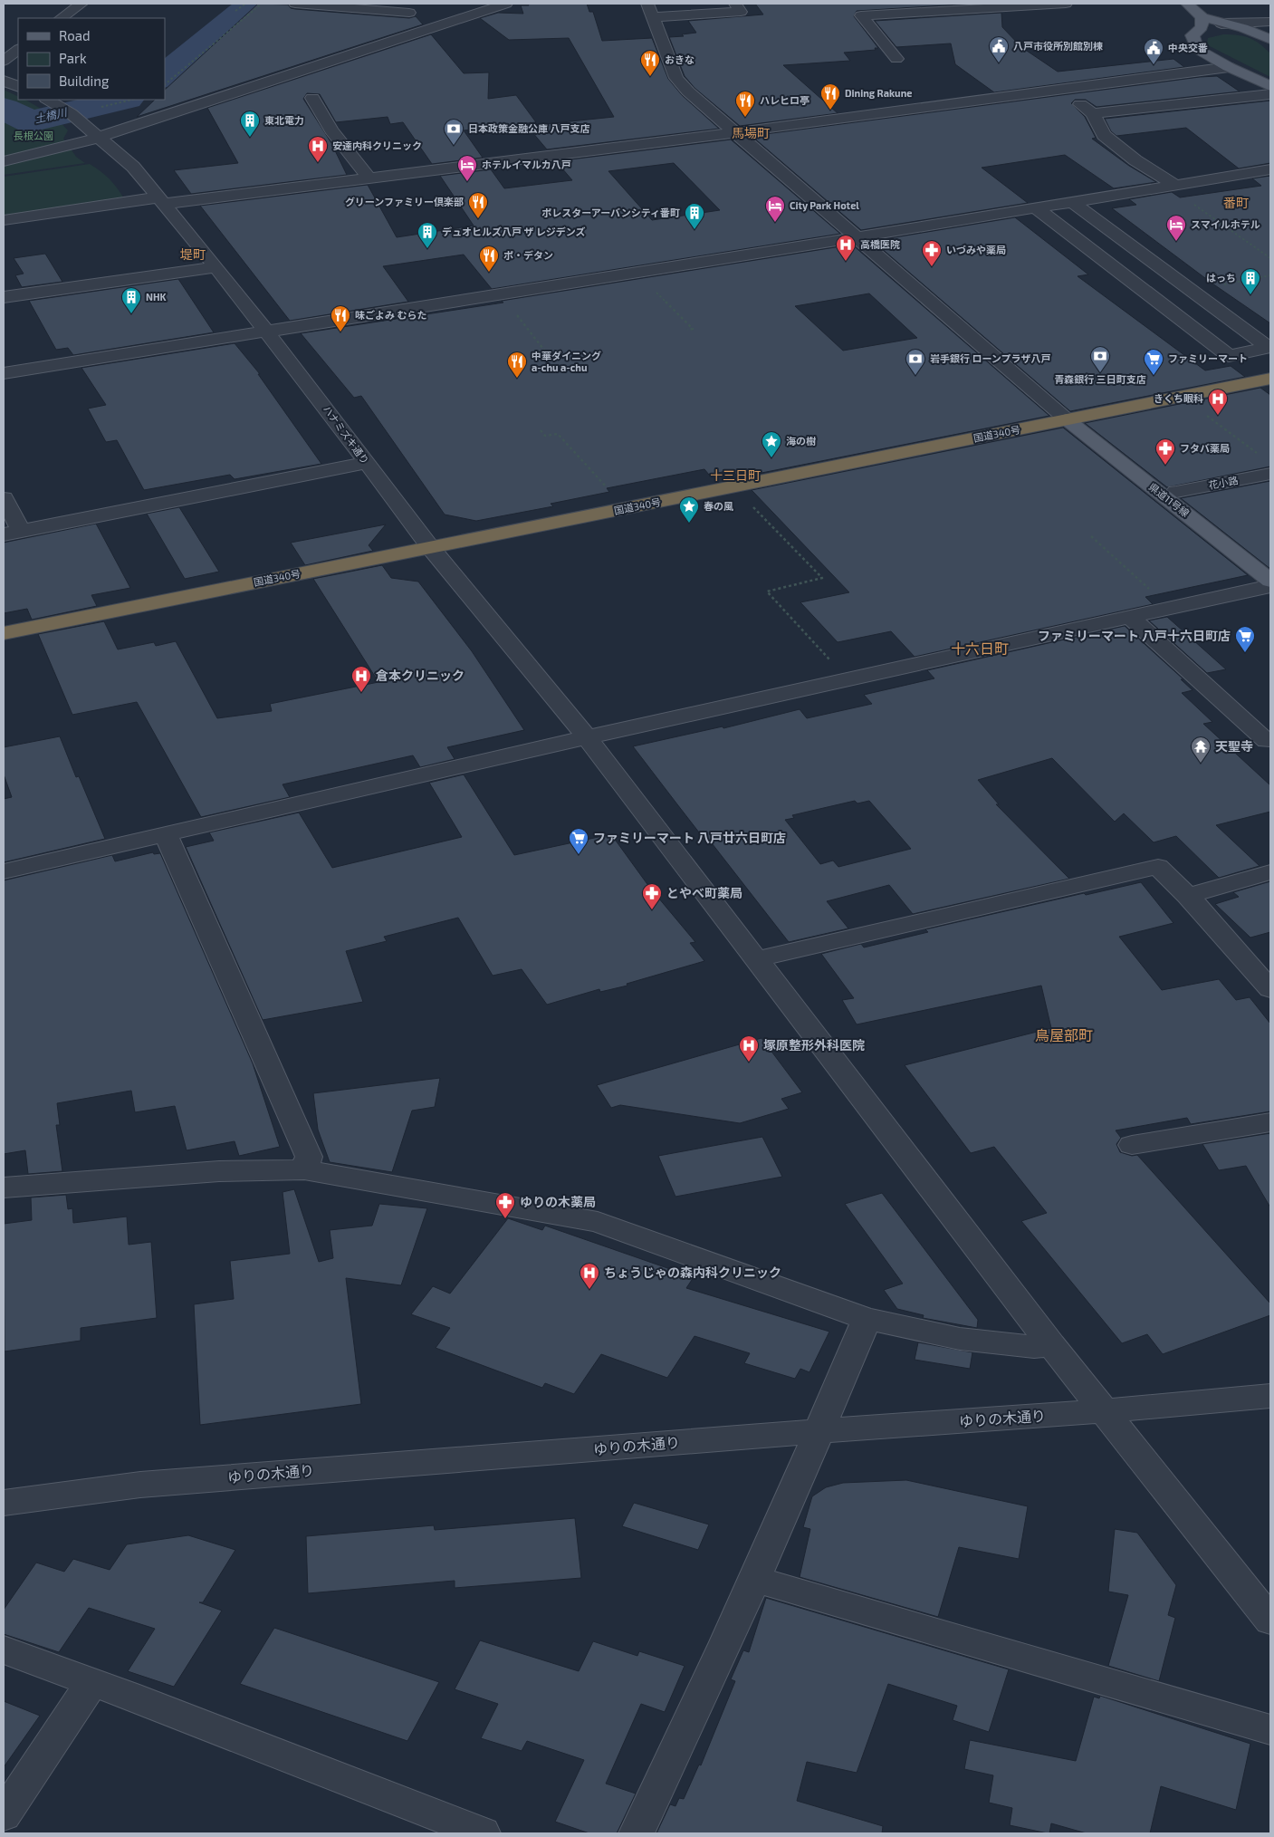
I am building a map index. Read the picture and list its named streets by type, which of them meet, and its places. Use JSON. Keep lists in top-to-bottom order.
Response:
{
  "streets": {
    "highway": ["国道340号"],
    "main road": ["県道11号線"],
    "street": ["ハナミズキ通り", "花小路", "ゆりの木通り"]
  },
  "crossings": [
    ["国道340号", "ハナミズキ通り"],
    ["国道340号", "県道11号線"],
    ["ハナミズキ通り", "ゆりの木通り"]
  ],
  "districts": [
    "馬場町",
    "番町",
    "堤町",
    "十三日町",
    "十六日町",
    "鳥屋部町"
  ],
  "water": ["土橋川"],
  "parks": ["長根公園"],
  "places": {
    "public building": ["八戸市役所別館別棟", "中央交番"],
    "restaurant": [
      "おきな",
      "Dining Rakune",
      "ハレヒロ亭",
      "グリーンファミリー倶楽部",
      "ポ・デタン",
      "味ごよみ むらた",
      "中華ダイニング a-chu a-chu"
    ],
    "building": [
      "東北電力",
      "ポレスターアーバンシティ番町",
      "デュオヒルズ八戸 ザ レジデンズ",
      "はっち",
      "NHK"
    ],
    "bank": ["日本政策金融公庫 八戸支店", "青森銀行 三日町支店", "岩手銀行 ローンプラザ八戸"],
    "hospital": [
      "安達内科クリニック",
      "高橋医院",
      "きくち眼科",
      "倉本クリニック",
      "塚原整形外科医院",
      "ちょうじゃの森内科クリニック"
    ],
    "hotel": ["ホテルイマルカ八戸", "City Park Hotel", "スマイルホテル"],
    "pharmacy": [
      "いづみや薬局",
      "フタバ薬局",
      "とやべ町薬局",
      "ゆりの木薬局"
    ],
    "supermarket": ["ファミリーマート", "ファミリーマート 八戸十六日町店", "ファミリーマート 八戸廿六日町店"],
    "place": ["海の樹", "春の風"],
    "temple": ["天聖寺"]
  },
  "legend": ["Road", "Park", "Building"]
}
